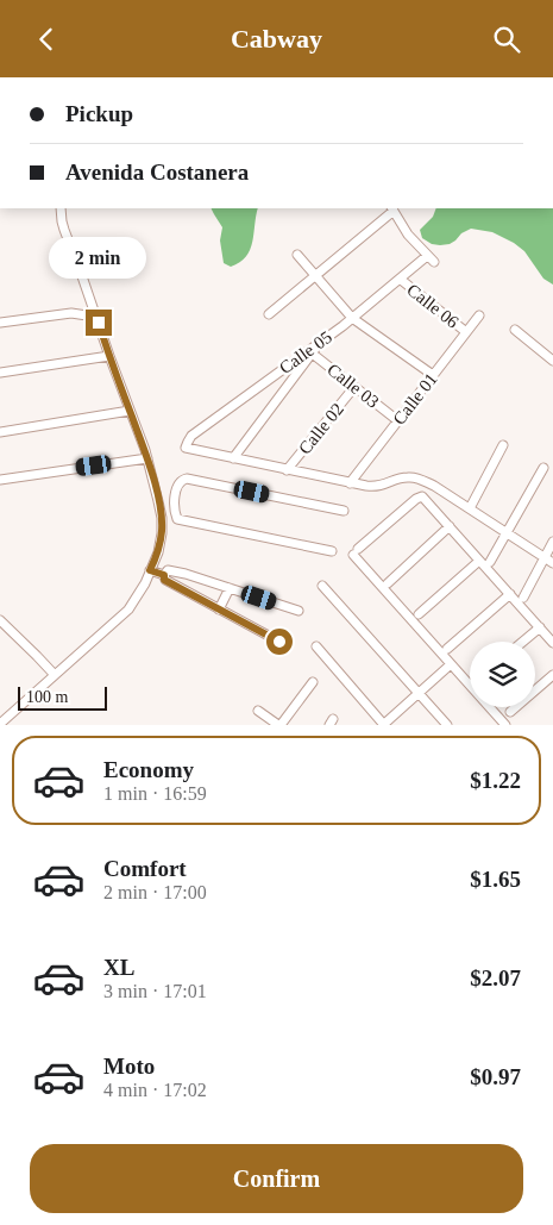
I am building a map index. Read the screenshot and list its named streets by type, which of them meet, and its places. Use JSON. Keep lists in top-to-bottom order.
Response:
{
  "streets": {
    "street": [
      "Calle 06",
      "Calle 05",
      "Calle 03",
      "Calle 01",
      "Calle 02"
    ]
  },
  "crossings": [
    ["Calle 06", "Calle 05"],
    ["Calle 06", "Calle 01"],
    ["Calle 05", "Calle 03"],
    ["Calle 03", "Calle 01"],
    ["Calle 03", "Calle 02"]
  ],
  "scale_bar": "100 m",
  "page": {
    "header": "Cabway",
    "banner": ["Pickup", "Avenida Costanera"],
    "bubble": "2 min",
    "scale": "100 m",
    "list": [
      {
        "name": "Economy",
        "note": "1 min · 16:59",
        "value": "$1.22"
      },
      {
        "name": "Comfort",
        "note": "2 min · 17:00",
        "value": "$1.65"
      },
      {
        "name": "XL",
        "note": "3 min · 17:01",
        "value": "$2.07"
      },
      {
        "name": "Moto",
        "note": "4 min · 17:02",
        "value": "$0.97"
      }
    ],
    "buttons": "Confirm"
  }
}
